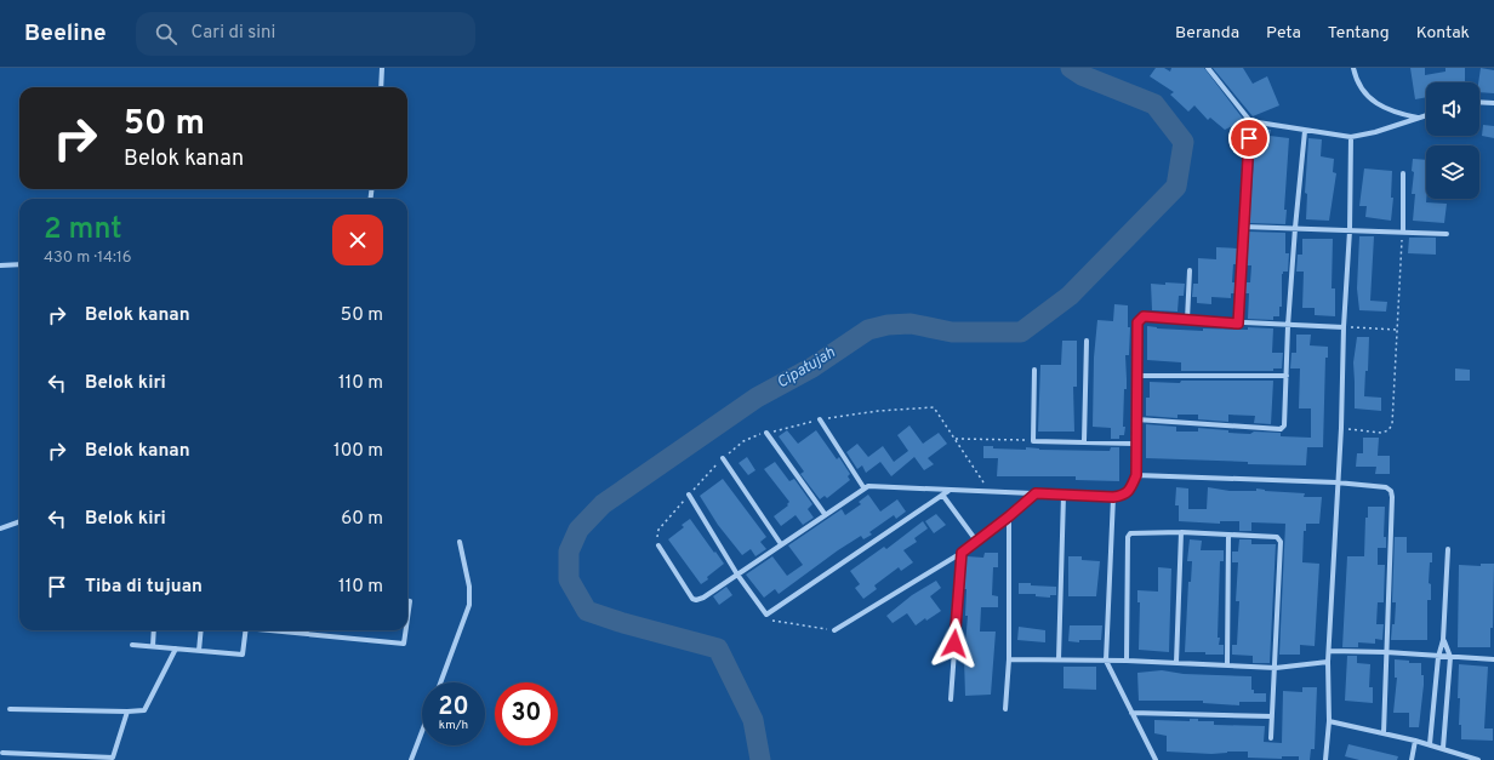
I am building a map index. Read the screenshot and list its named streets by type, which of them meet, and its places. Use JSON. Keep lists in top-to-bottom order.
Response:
{
  "water": ["Cipatujah"],
  "page": {
    "header": "Beeline",
    "search": "Cari di sini",
    "nav": [
      "Beranda",
      "Peta",
      "Tentang",
      "Kontak"
    ],
    "turn": ["50 m", "Belok kanan"],
    "heading": ["2 mnt", "430 m · 14:16"],
    "list": [
      {
        "name": "Belok kanan",
        "value": "50 m"
      },
      {
        "name": "Belok kiri",
        "value": "110 m"
      },
      {
        "name": "Belok kanan",
        "value": "100 m"
      },
      {
        "name": "Belok kiri",
        "value": "60 m"
      },
      {
        "name": "Tiba di tujuan",
        "value": "110 m"
      }
    ],
    "speed": "20 km/h",
    "limit": "30"
  }
}
